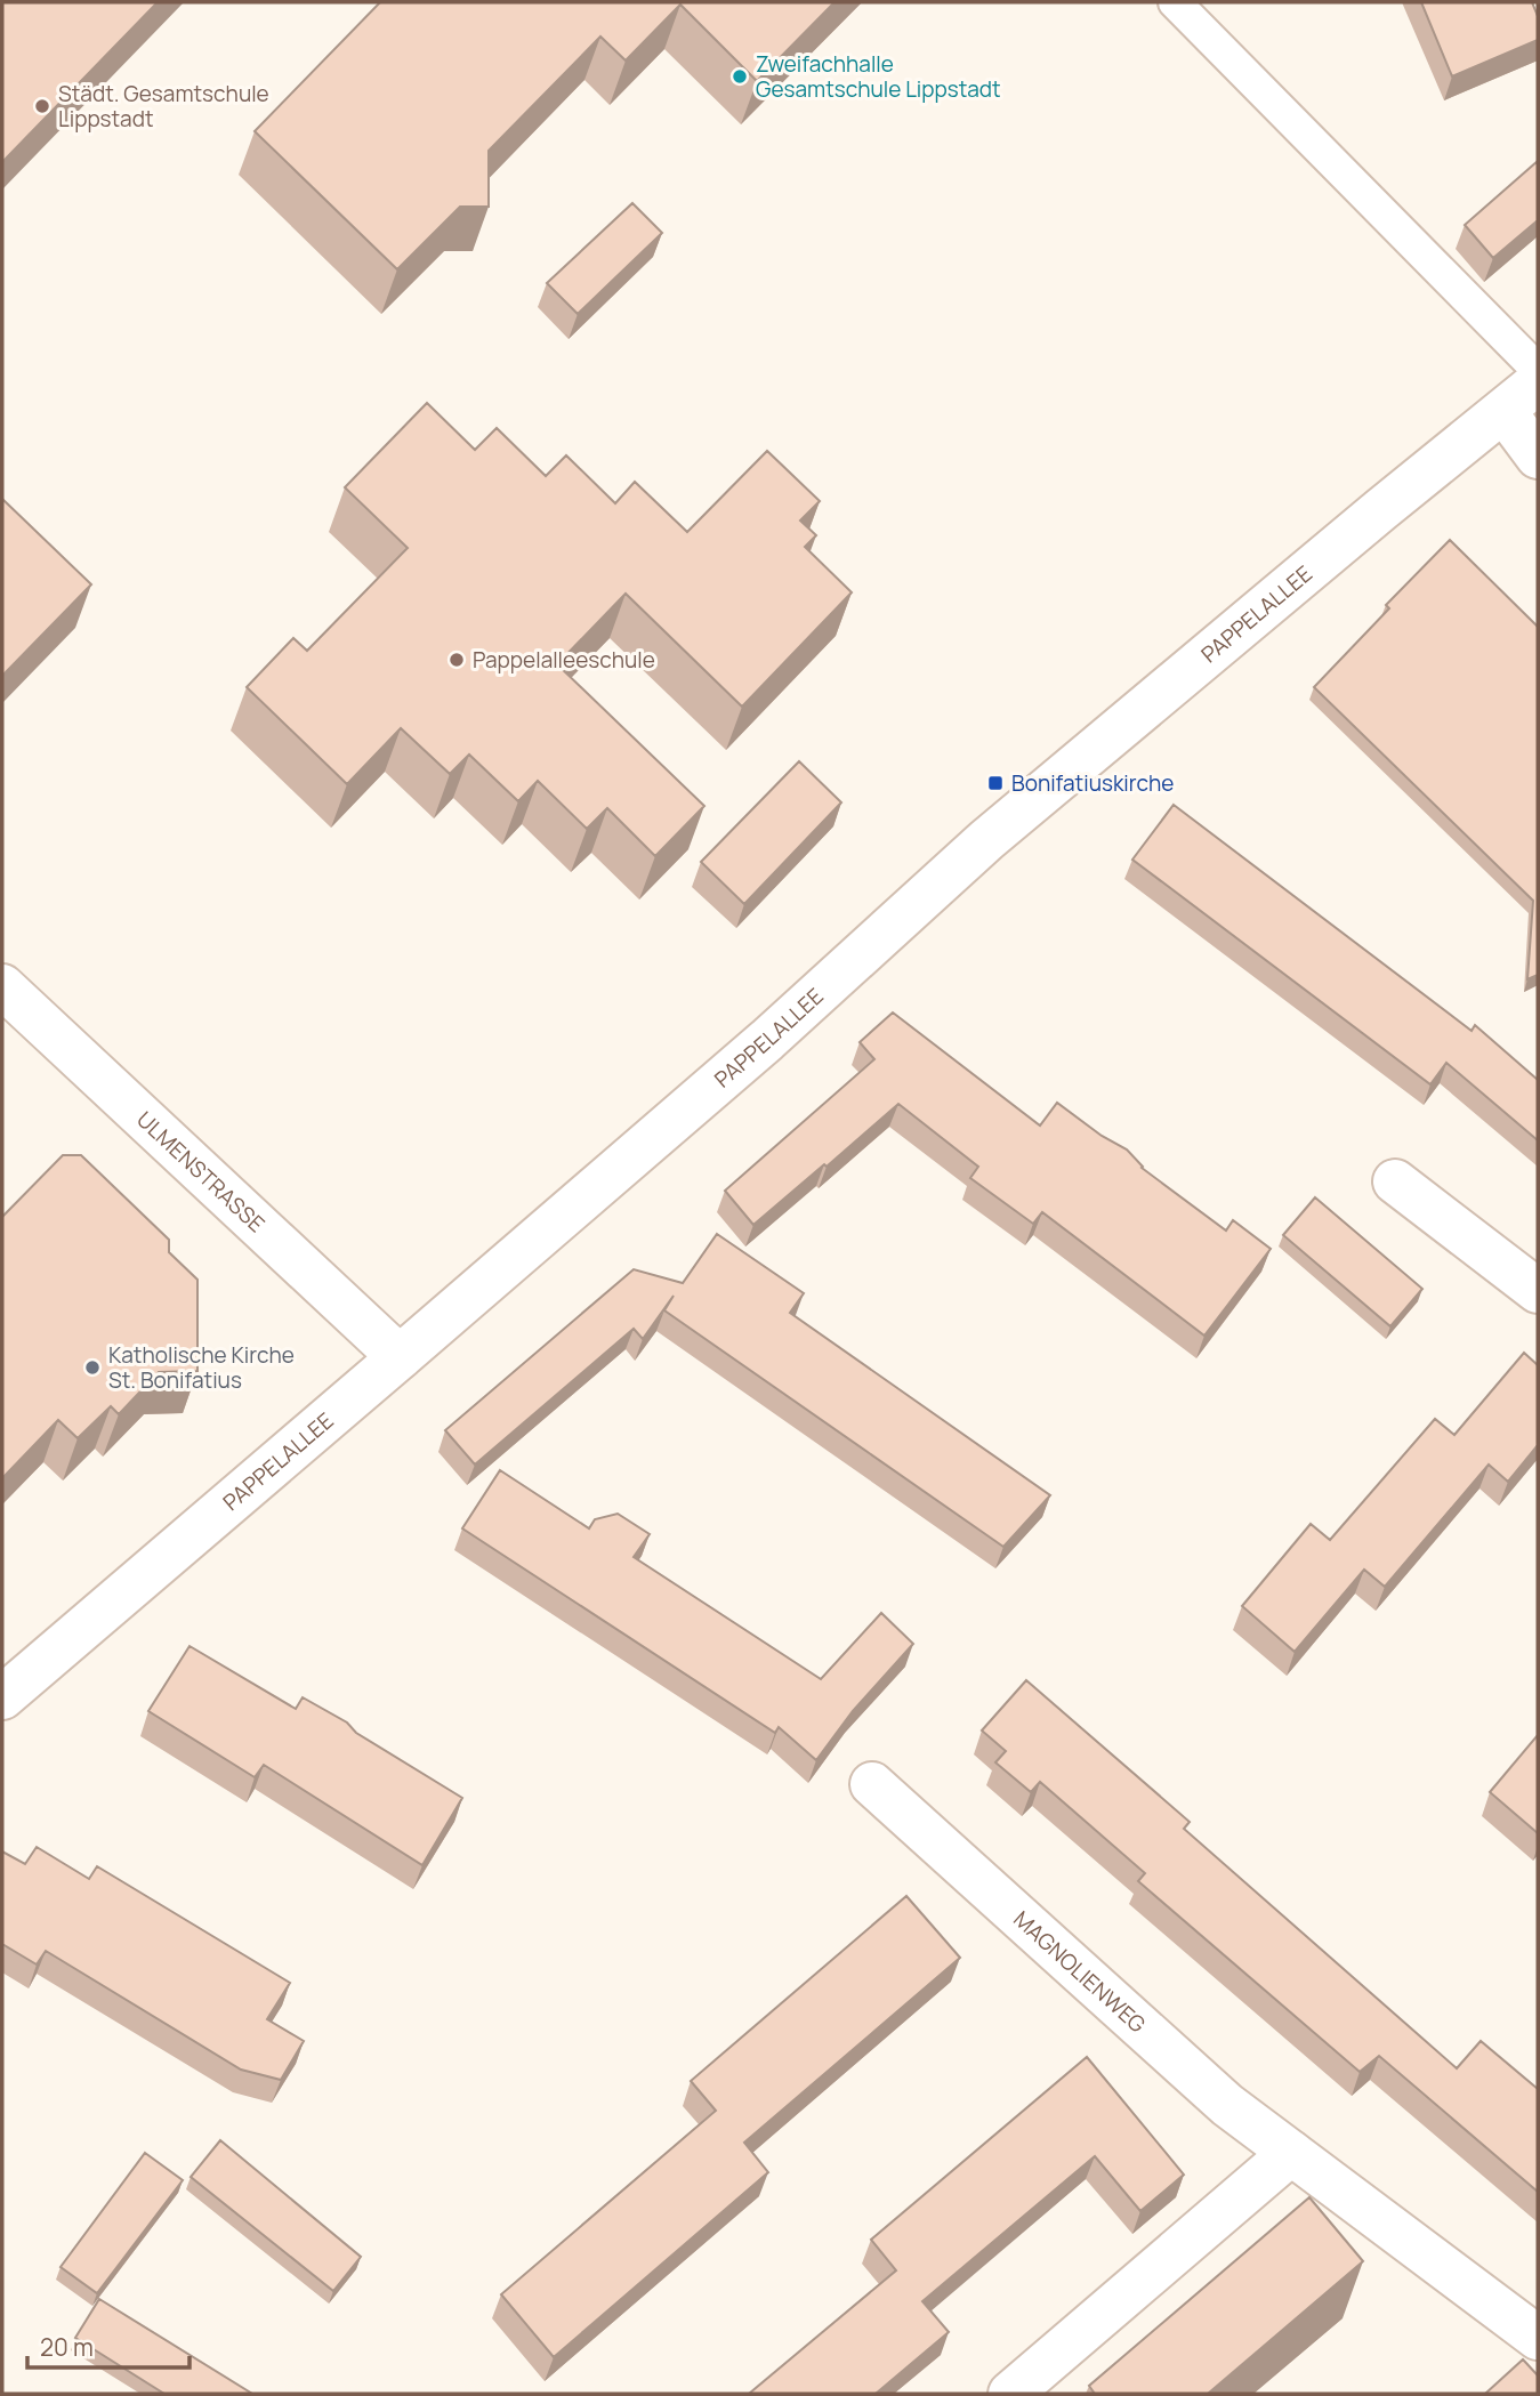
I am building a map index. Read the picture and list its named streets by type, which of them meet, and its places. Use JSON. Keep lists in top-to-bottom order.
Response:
{
  "streets": {
    "street": ["PAPPELALLEE", "ULMENSTRASSE", "MAGNOLIENWEG"]
  },
  "crossings": [
    ["PAPPELALLEE", "ULMENSTRASSE"]
  ],
  "places": {
    "other": [
      "Zweifachhalle Gesamtschule Lippstadt",
      "Städt. Gesamtschule Lippstadt",
      "Pappelalleeschule",
      "Katholische Kirche St. Bonifatius"
    ],
    "transit": ["Bonifatiuskirche"]
  },
  "scale_bar": "20 m"
}
